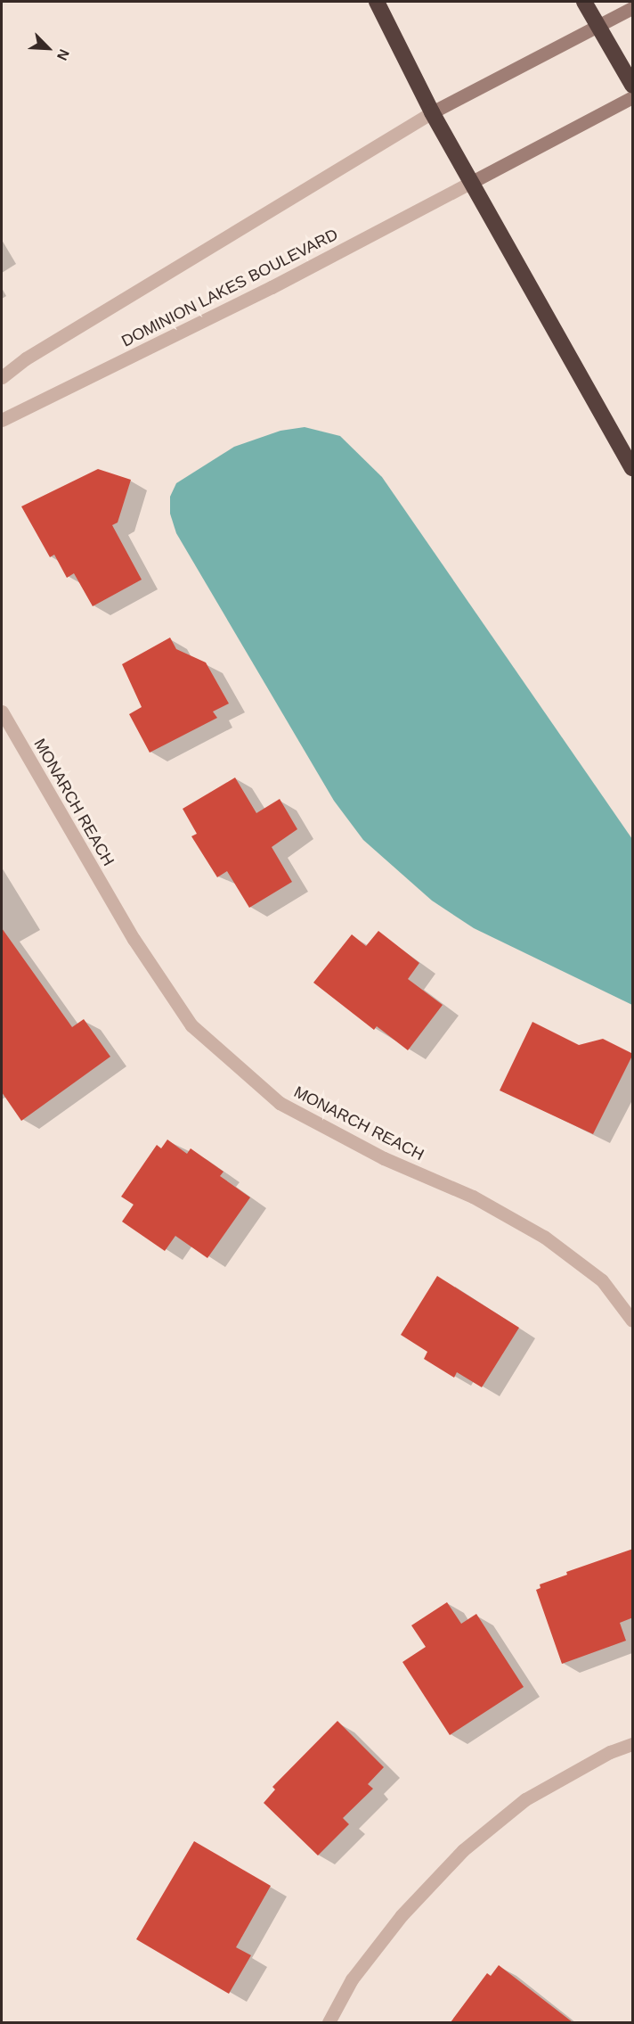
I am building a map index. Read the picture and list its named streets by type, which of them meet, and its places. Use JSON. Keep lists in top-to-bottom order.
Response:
{
  "streets": {
    "street": ["DOMINION LAKES BOULEVARD", "MONARCH REACH"]
  },
  "north": "bottom right"
}
